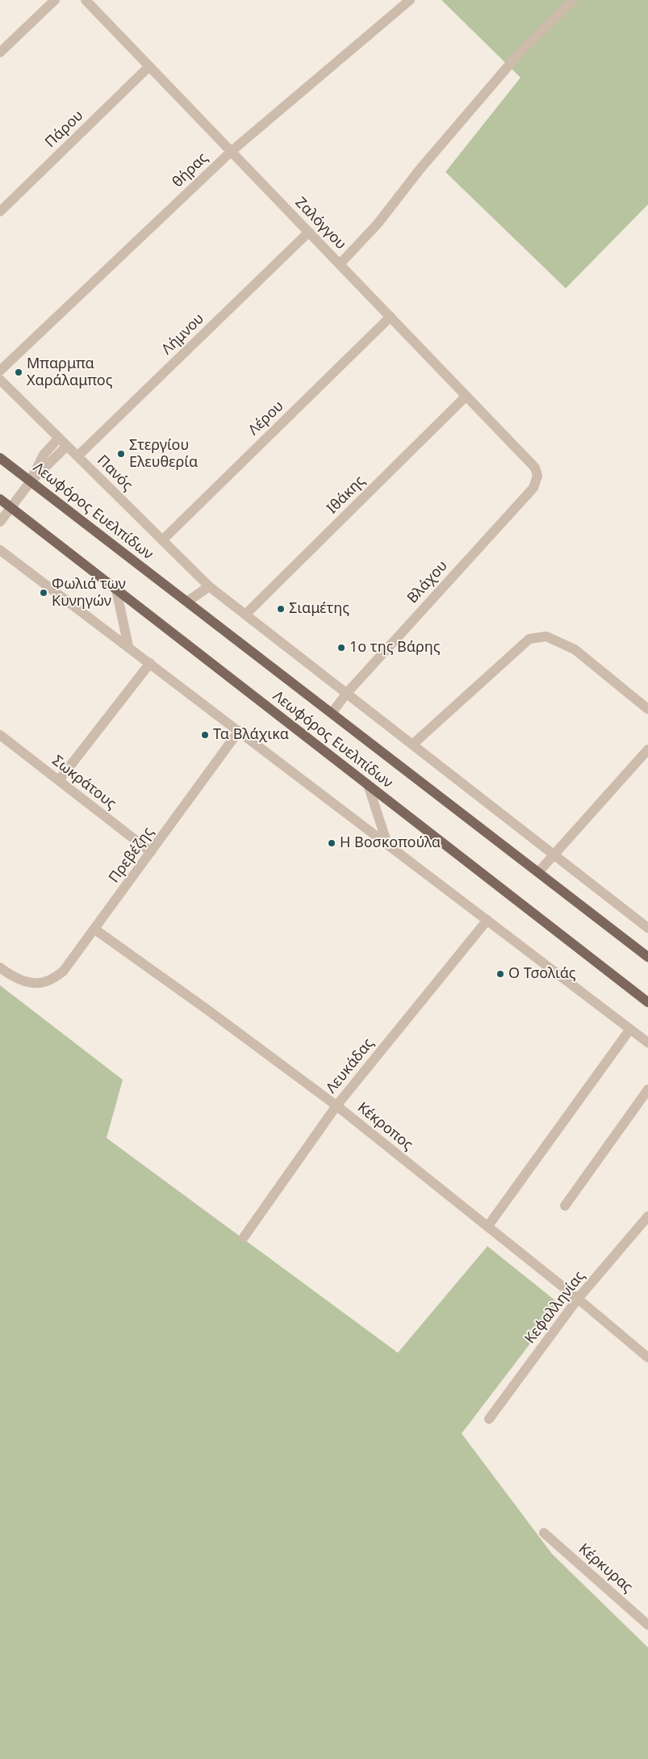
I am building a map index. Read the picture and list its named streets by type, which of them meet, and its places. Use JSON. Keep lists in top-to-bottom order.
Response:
{
  "streets": {
    "main road": ["Λεωφόρος Ευελπίδων"],
    "street": [
      "Πάρου",
      "θήρας",
      "Ζαλόγγου",
      "Λήμνου",
      "Λέρου",
      "Πανός",
      "Ιθάκης",
      "Βλάχου",
      "Σωκράτους",
      "Πρεβέζης",
      "Λευκάδας",
      "Κέκροπος",
      "Κεφαλληνίας",
      "Κέρκυρας"
    ]
  },
  "crossings": [
    ["Πάρου", "Ζαλόγγου"],
    ["θήρας", "Ζαλόγγου"],
    ["Ζαλόγγου", "Λήμνου"],
    ["Ζαλόγγου", "Λέρου"],
    ["Ζαλόγγου", "Ιθάκης"],
    ["Ζαλόγγου", "Βλάχου"],
    ["Λήμνου", "Πανός"],
    ["Λέρου", "Πανός"],
    ["Πανός", "Ιθάκης"],
    ["Πανός", "Βλάχου"],
    ["Λεωφόρος Ευελπίδων", "Βλάχου"],
    ["Σωκράτους", "Πρεβέζης"],
    ["Πρεβέζης", "Κέκροπος"],
    ["Λευκάδας", "Κέκροπος"],
    ["Κέκροπος", "Κεφαλληνίας"]
  ],
  "places": [
    "Μπαρμπα Χαράλαμπος",
    "Στεργίου Ελευθερία",
    "Φωλιά των Κυνηγών",
    "Σιαμέτης",
    "1ο της Βάρης",
    "Τα Βλάχικα",
    "Η Βοσκοπούλα",
    "Ο Τσολιάς"
  ]
}
